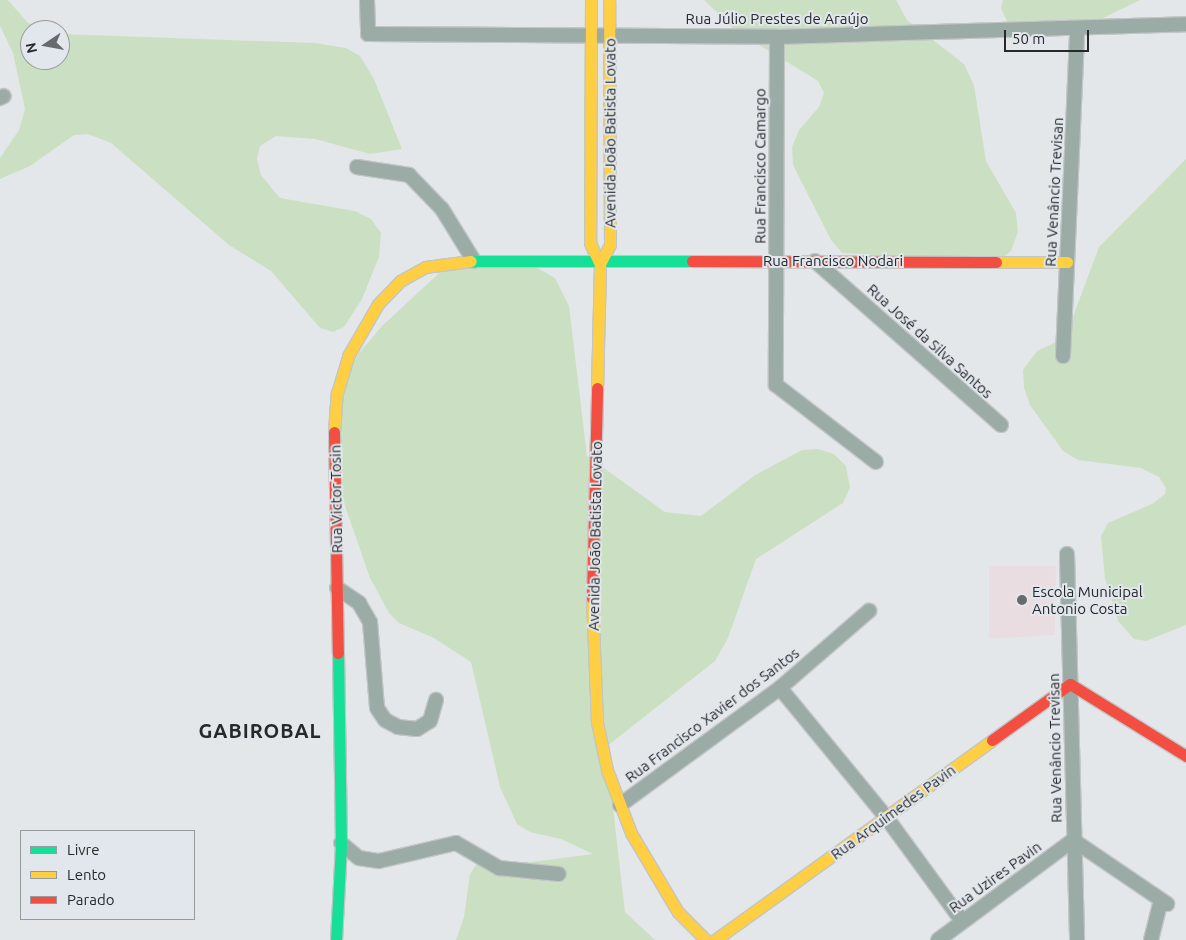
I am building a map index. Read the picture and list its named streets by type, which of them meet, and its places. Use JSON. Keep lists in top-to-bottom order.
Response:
{
  "streets": {
    "street": [
      "Rua Júlio Prestes de Araújo",
      "Avenida João Batista Lovato",
      "Rua Francisco Camargo",
      "Rua Venâncio Trevisan",
      "Rua Francisco Nodari",
      "Rua José da Silva Santos",
      "Rua Victor Tosin",
      "Rua Francisco Xavier dos Santos",
      "Rua Arquimedes Pavin",
      "Rua Uzires Pavin"
    ]
  },
  "crossings": [
    ["Rua Júlio Prestes de Araújo", "Avenida João Batista Lovato"],
    ["Rua Júlio Prestes de Araújo", "Rua Francisco Camargo"],
    ["Rua Júlio Prestes de Araújo", "Rua Venâncio Trevisan"],
    ["Avenida João Batista Lovato", "Rua Francisco Nodari"],
    ["Avenida João Batista Lovato", "Rua Victor Tosin"],
    ["Avenida João Batista Lovato", "Rua Francisco Xavier dos Santos"],
    ["Rua Francisco Camargo", "Rua Francisco Nodari"],
    ["Rua Venâncio Trevisan", "Rua Francisco Nodari"],
    ["Rua Venâncio Trevisan", "Rua Arquimedes Pavin"],
    ["Rua Venâncio Trevisan", "Rua Uzires Pavin"],
    ["Rua Francisco Nodari", "Rua José da Silva Santos"],
    ["Rua Francisco Nodari", "Rua Victor Tosin"]
  ],
  "districts": ["GABIROBAL"],
  "places": ["Escola Municipal Antonio Costa"],
  "legend": ["Livre", "Lento", "Parado"],
  "scale_bar": "50 m",
  "north": "left"
}
